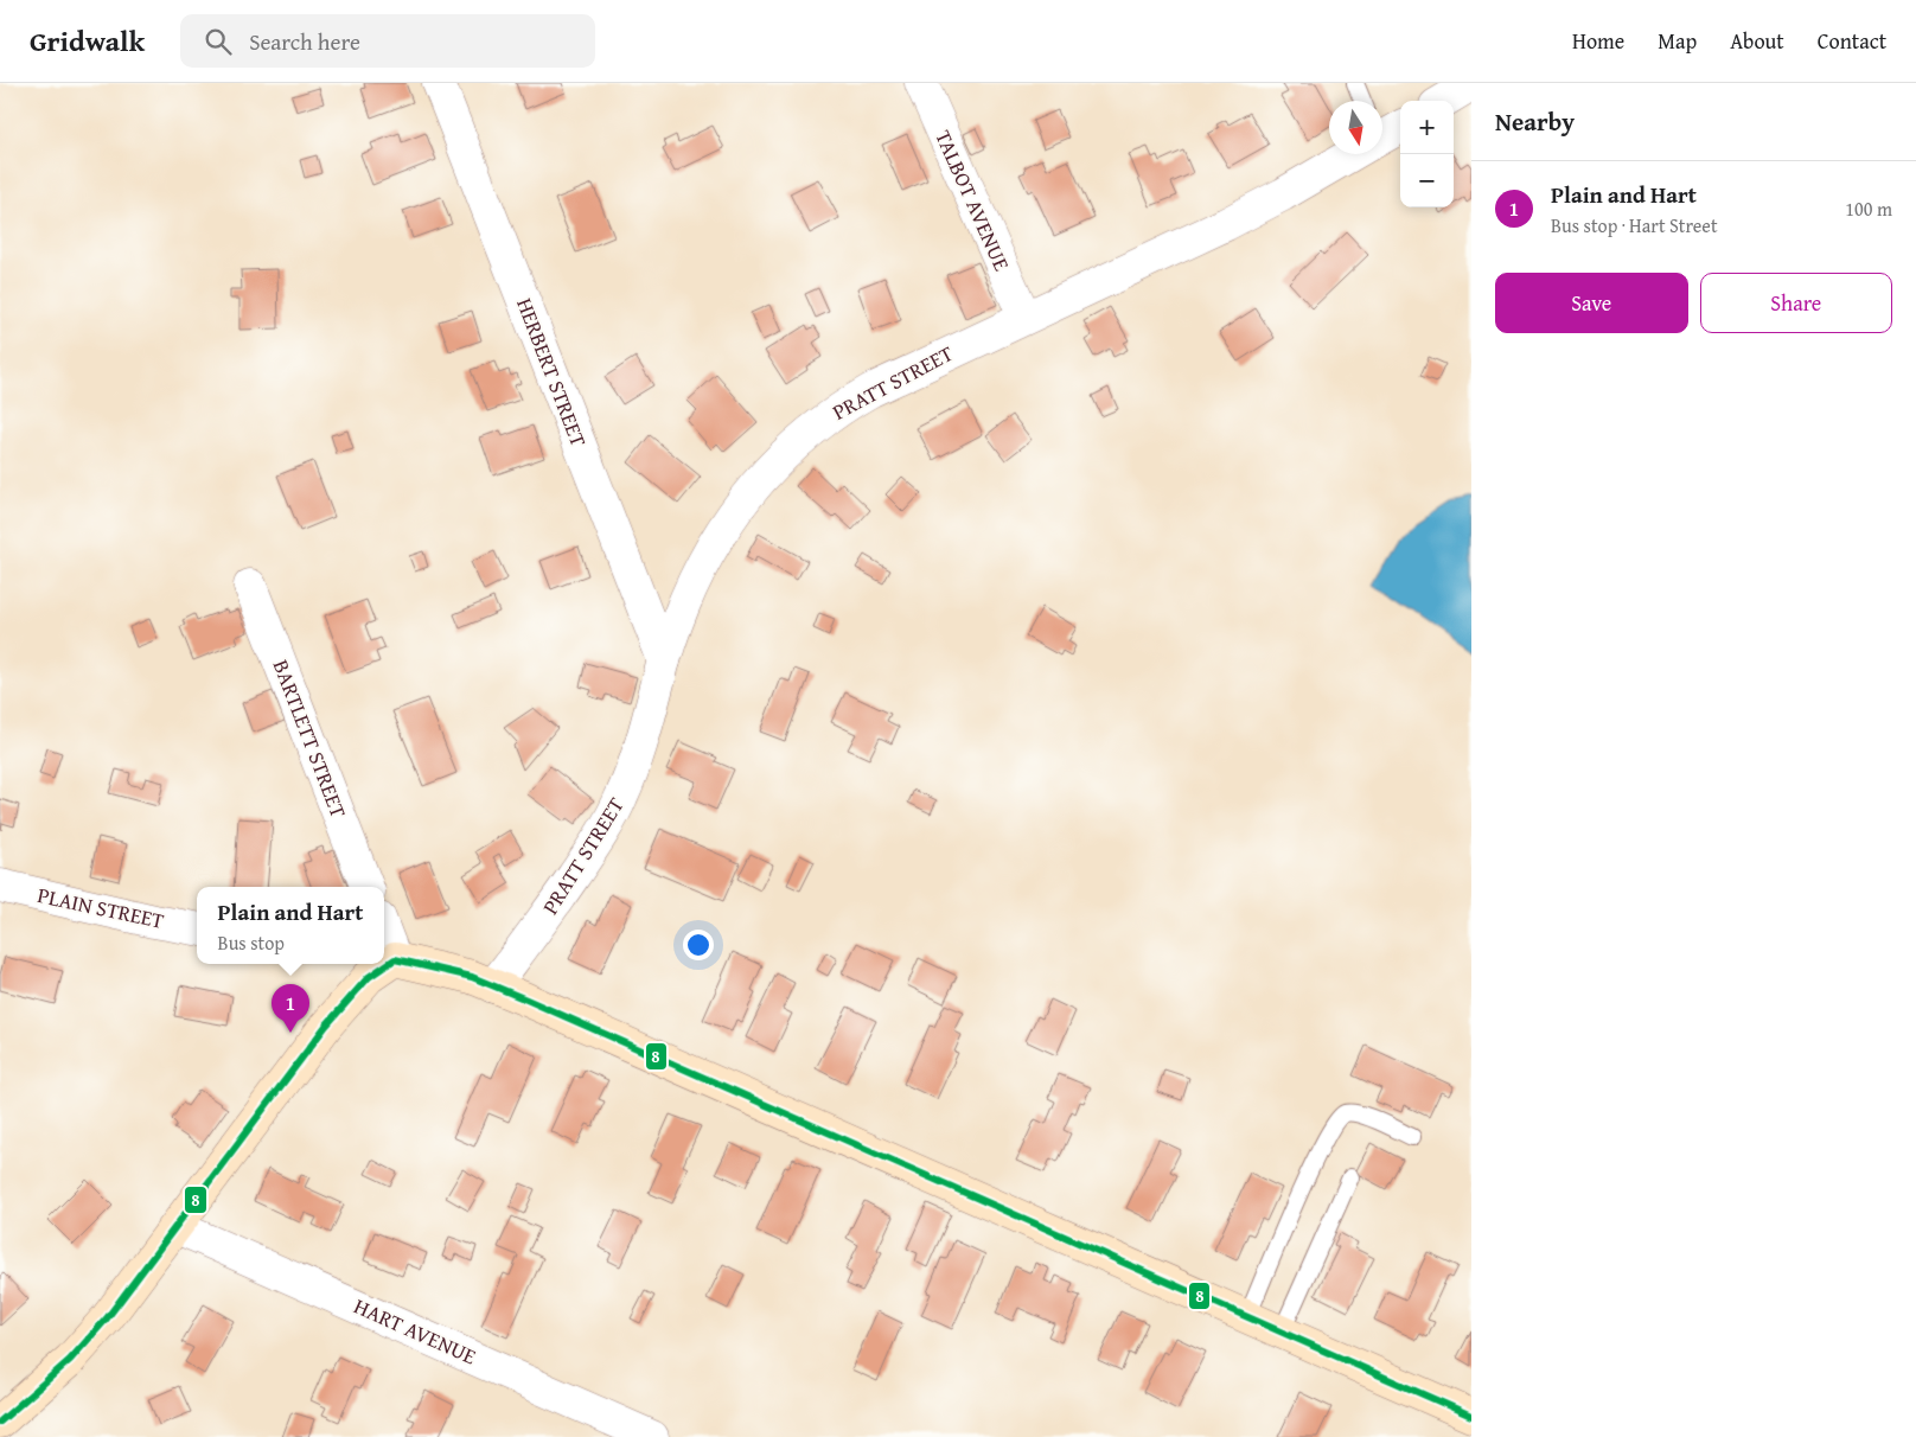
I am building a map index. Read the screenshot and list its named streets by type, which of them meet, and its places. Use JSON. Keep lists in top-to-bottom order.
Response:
{
  "streets": {
    "street": [
      "TALBOT AVENUE",
      "HERBERT STREET",
      "PRATT STREET",
      "BARTLETT STREET",
      "PLAIN STREET",
      "HART AVENUE"
    ]
  },
  "crossings": [
    ["TALBOT AVENUE", "PRATT STREET"],
    ["HERBERT STREET", "PRATT STREET"]
  ],
  "lines": ["transit line 8"],
  "north": "bottom",
  "page": {
    "header": "Gridwalk",
    "search": "Search here",
    "nav": [
      "Home",
      "Map",
      "About",
      "Contact"
    ],
    "heading": "Nearby",
    "map_buttons": ["+", "−"],
    "list": [
      {
        "mark": "1",
        "name": "Plain and Hart",
        "note": "Bus stop · Hart Street",
        "value": "100 m"
      }
    ],
    "buttons": ["Save", "Share"],
    "popup": ["Plain and Hart", "Bus stop"],
    "pins": "1"
  }
}
